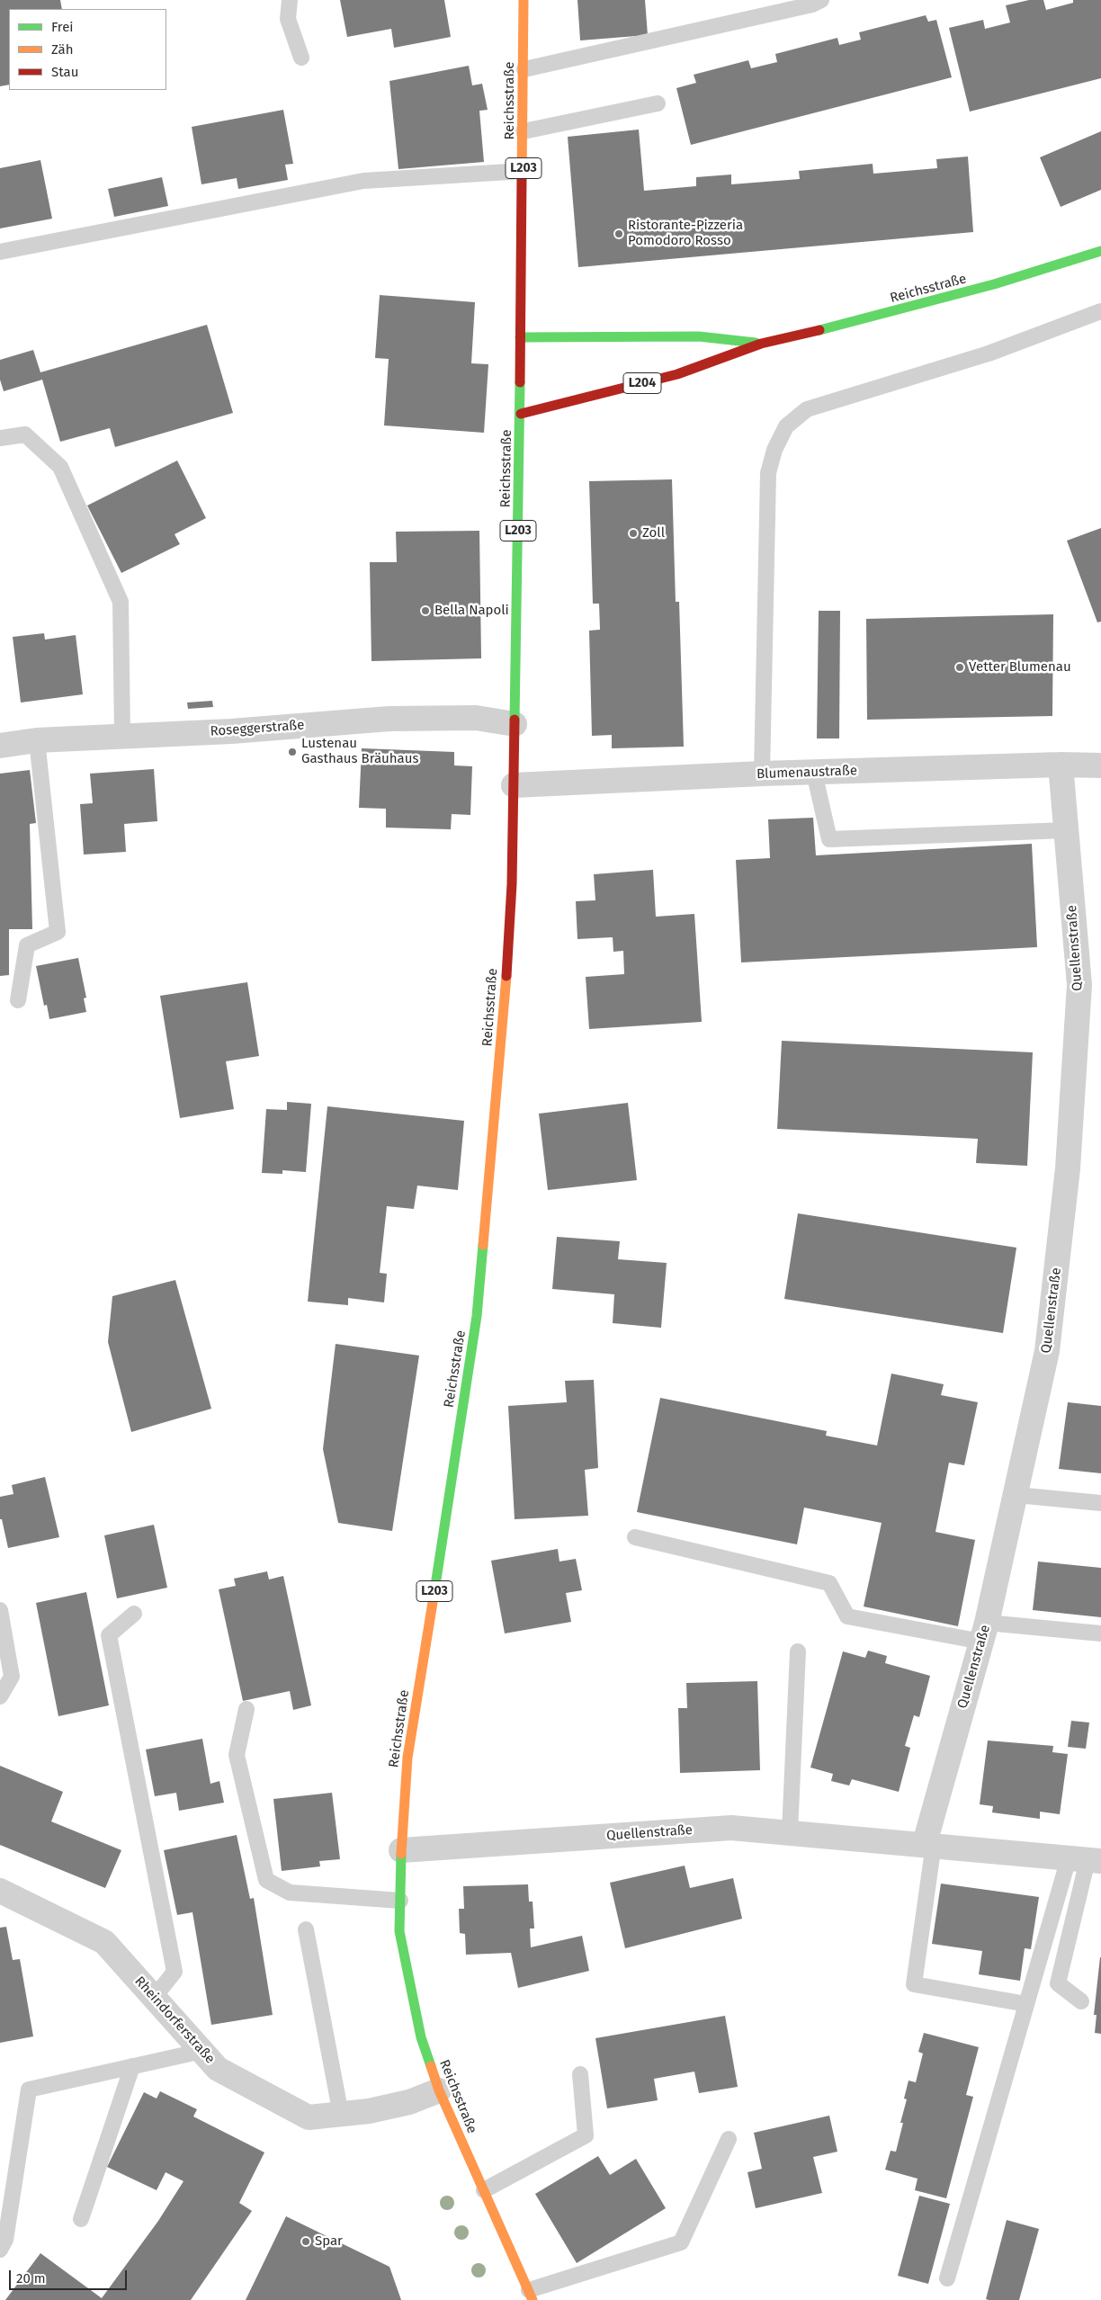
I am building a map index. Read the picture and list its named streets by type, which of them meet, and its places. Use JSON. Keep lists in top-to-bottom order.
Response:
{
  "streets": {
    "main road": ["Reichsstraße", "L203", "L204"],
    "street": [
      "Roseggerstraße",
      "Blumenaustraße",
      "Quellenstraße",
      "Rheindorferstraße"
    ]
  },
  "crossings": [
    ["Reichsstraße", "Roseggerstraße"],
    ["Reichsstraße", "Blumenaustraße"],
    ["Reichsstraße", "Quellenstraße"],
    ["Reichsstraße", "Rheindorferstraße"],
    ["Blumenaustraße", "Quellenstraße"]
  ],
  "places": [
    "Ristorante-Pizzeria Pomodoro Rosso",
    "Zoll",
    "Bella Napoli",
    "Vetter Blumenau",
    "Lustenau Gasthaus Bräuhaus",
    "Spar"
  ],
  "legend": ["Frei", "Zäh", "Stau"],
  "scale_bar": "20 m"
}
